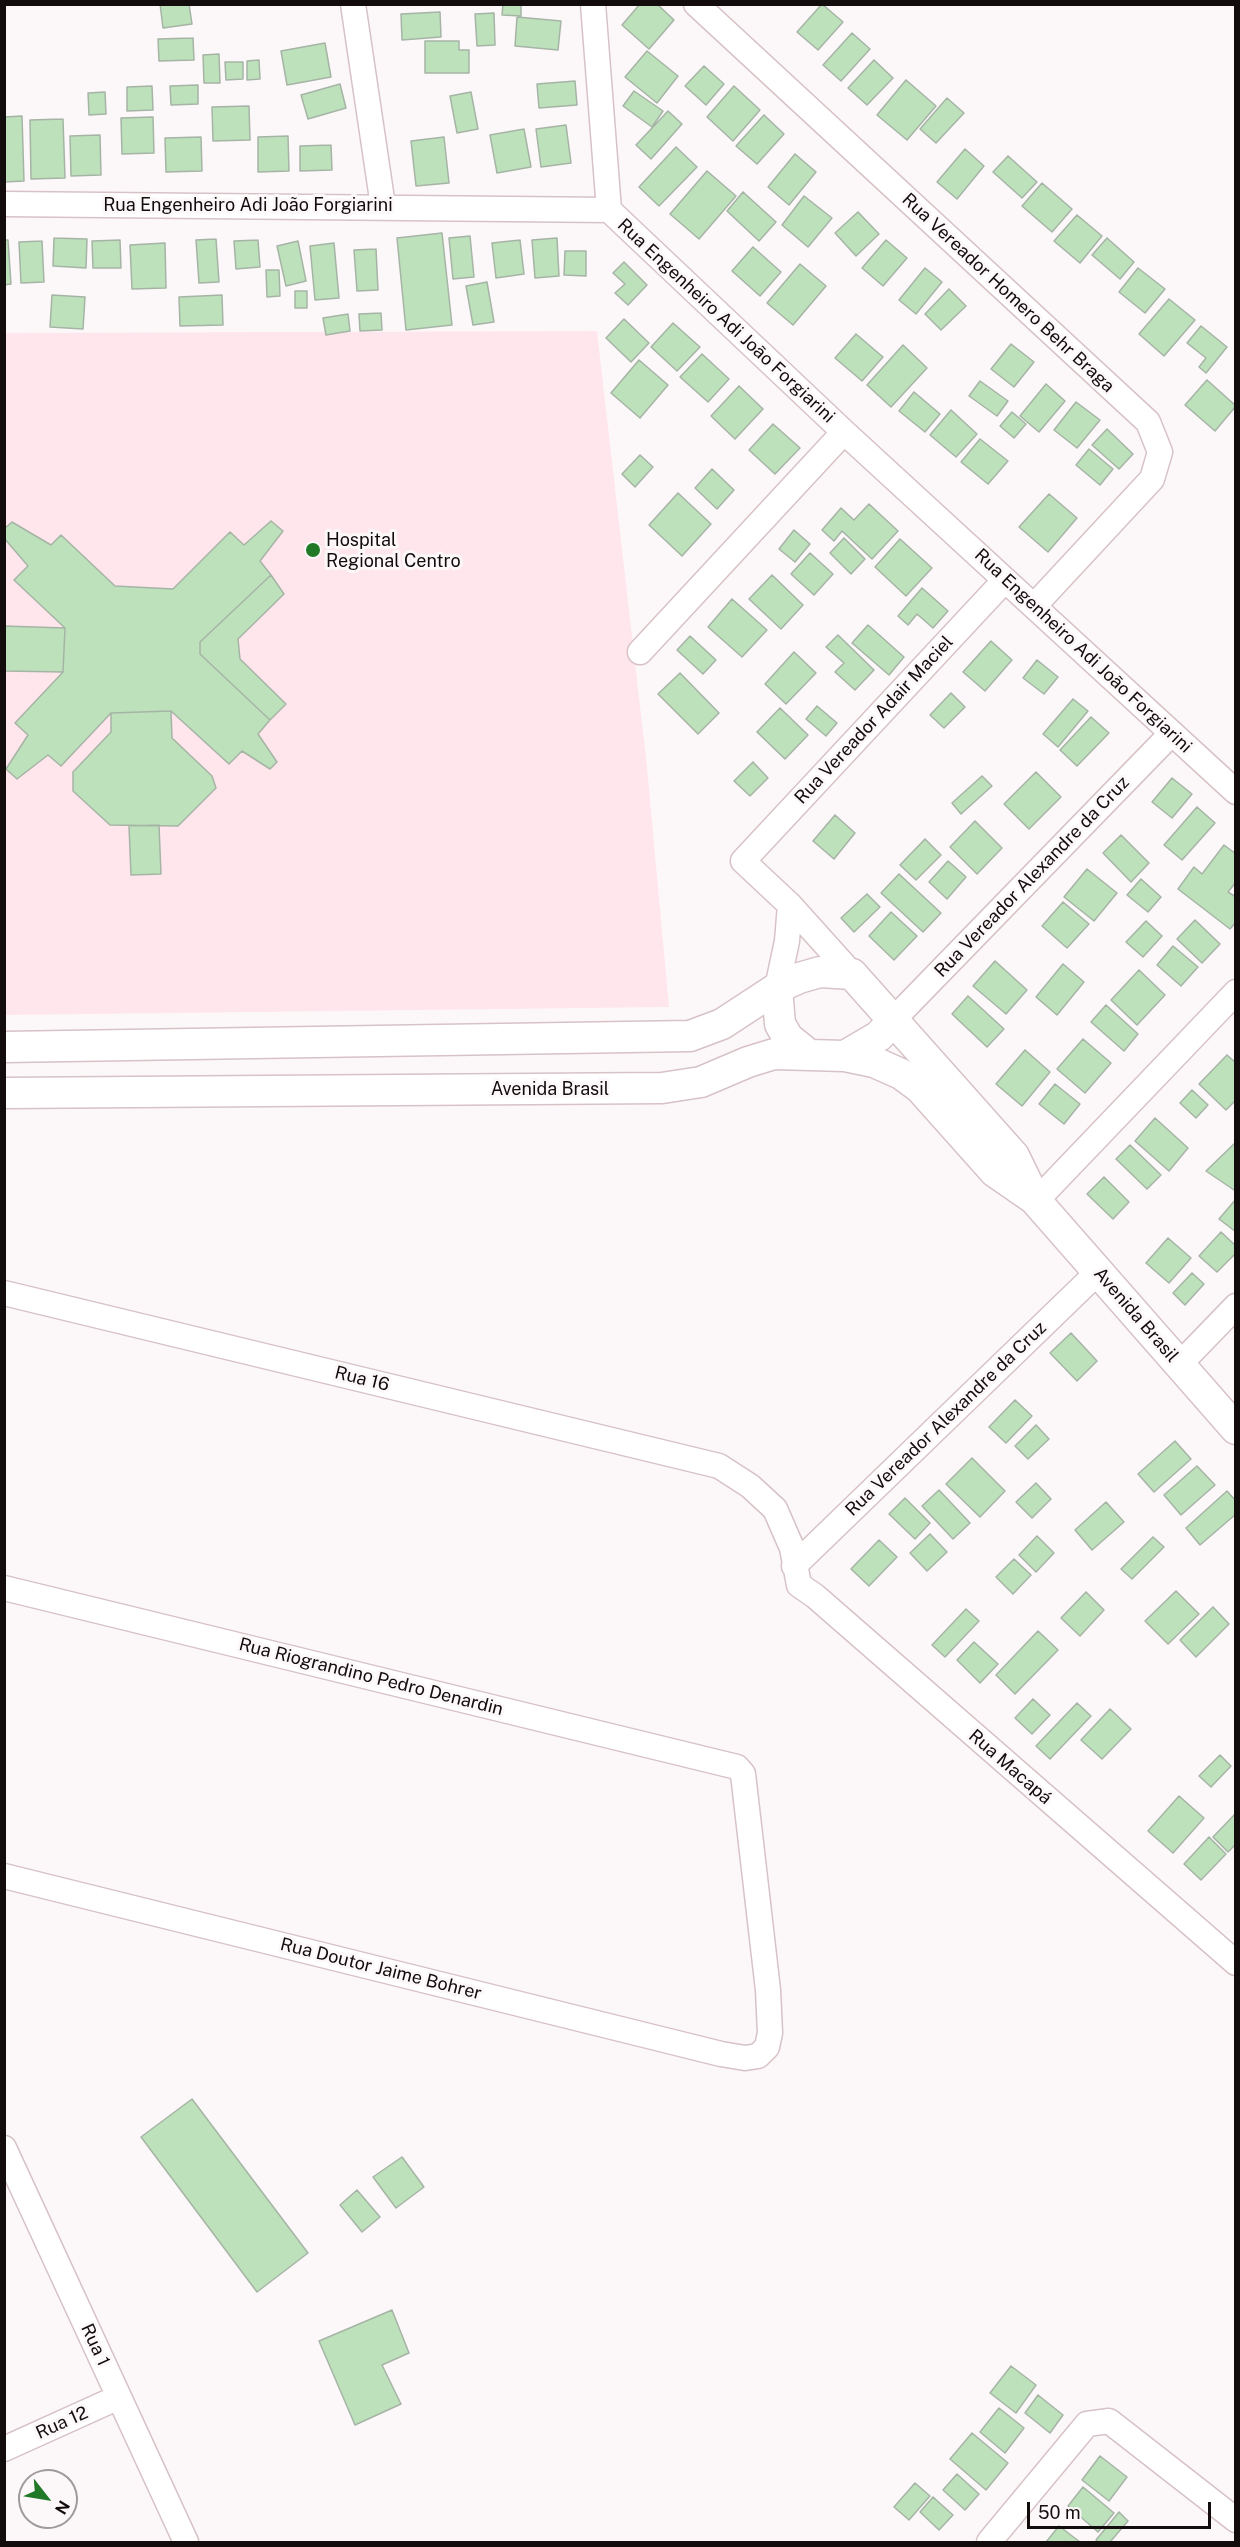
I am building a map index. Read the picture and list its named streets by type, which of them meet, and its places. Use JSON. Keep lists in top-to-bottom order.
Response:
{
  "streets": {
    "street": [
      "Rua Engenheiro Adi João Forgiarini",
      "Rua Vereador Homero Behr Braga",
      "Rua Vereador Adair Maciel",
      "Rua Vereador Alexandre da Cruz",
      "Avenida Brasil",
      "Rua 16",
      "Rua Riograndino Pedro Denardin",
      "Rua Macapá",
      "Rua Doutor Jaime Bohrer",
      "Rua 1",
      "Rua 12"
    ]
  },
  "crossings": [
    ["Rua Engenheiro Adi João Forgiarini", "Rua Vereador Homero Behr Braga"],
    ["Rua Engenheiro Adi João Forgiarini", "Rua Vereador Adair Maciel"],
    ["Rua Engenheiro Adi João Forgiarini", "Rua Vereador Alexandre da Cruz"],
    ["Rua Vereador Adair Maciel", "Avenida Brasil"],
    ["Rua Vereador Alexandre da Cruz", "Avenida Brasil"],
    ["Rua Vereador Alexandre da Cruz", "Rua 16"],
    ["Rua Vereador Alexandre da Cruz", "Rua Macapá"],
    ["Rua 16", "Rua Macapá"],
    ["Rua Riograndino Pedro Denardin", "Rua Doutor Jaime Bohrer"],
    ["Rua 1", "Rua 12"]
  ],
  "places": ["Hospital Regional Centro"],
  "scale_bar": "50 m",
  "north": "bottom right"
}
